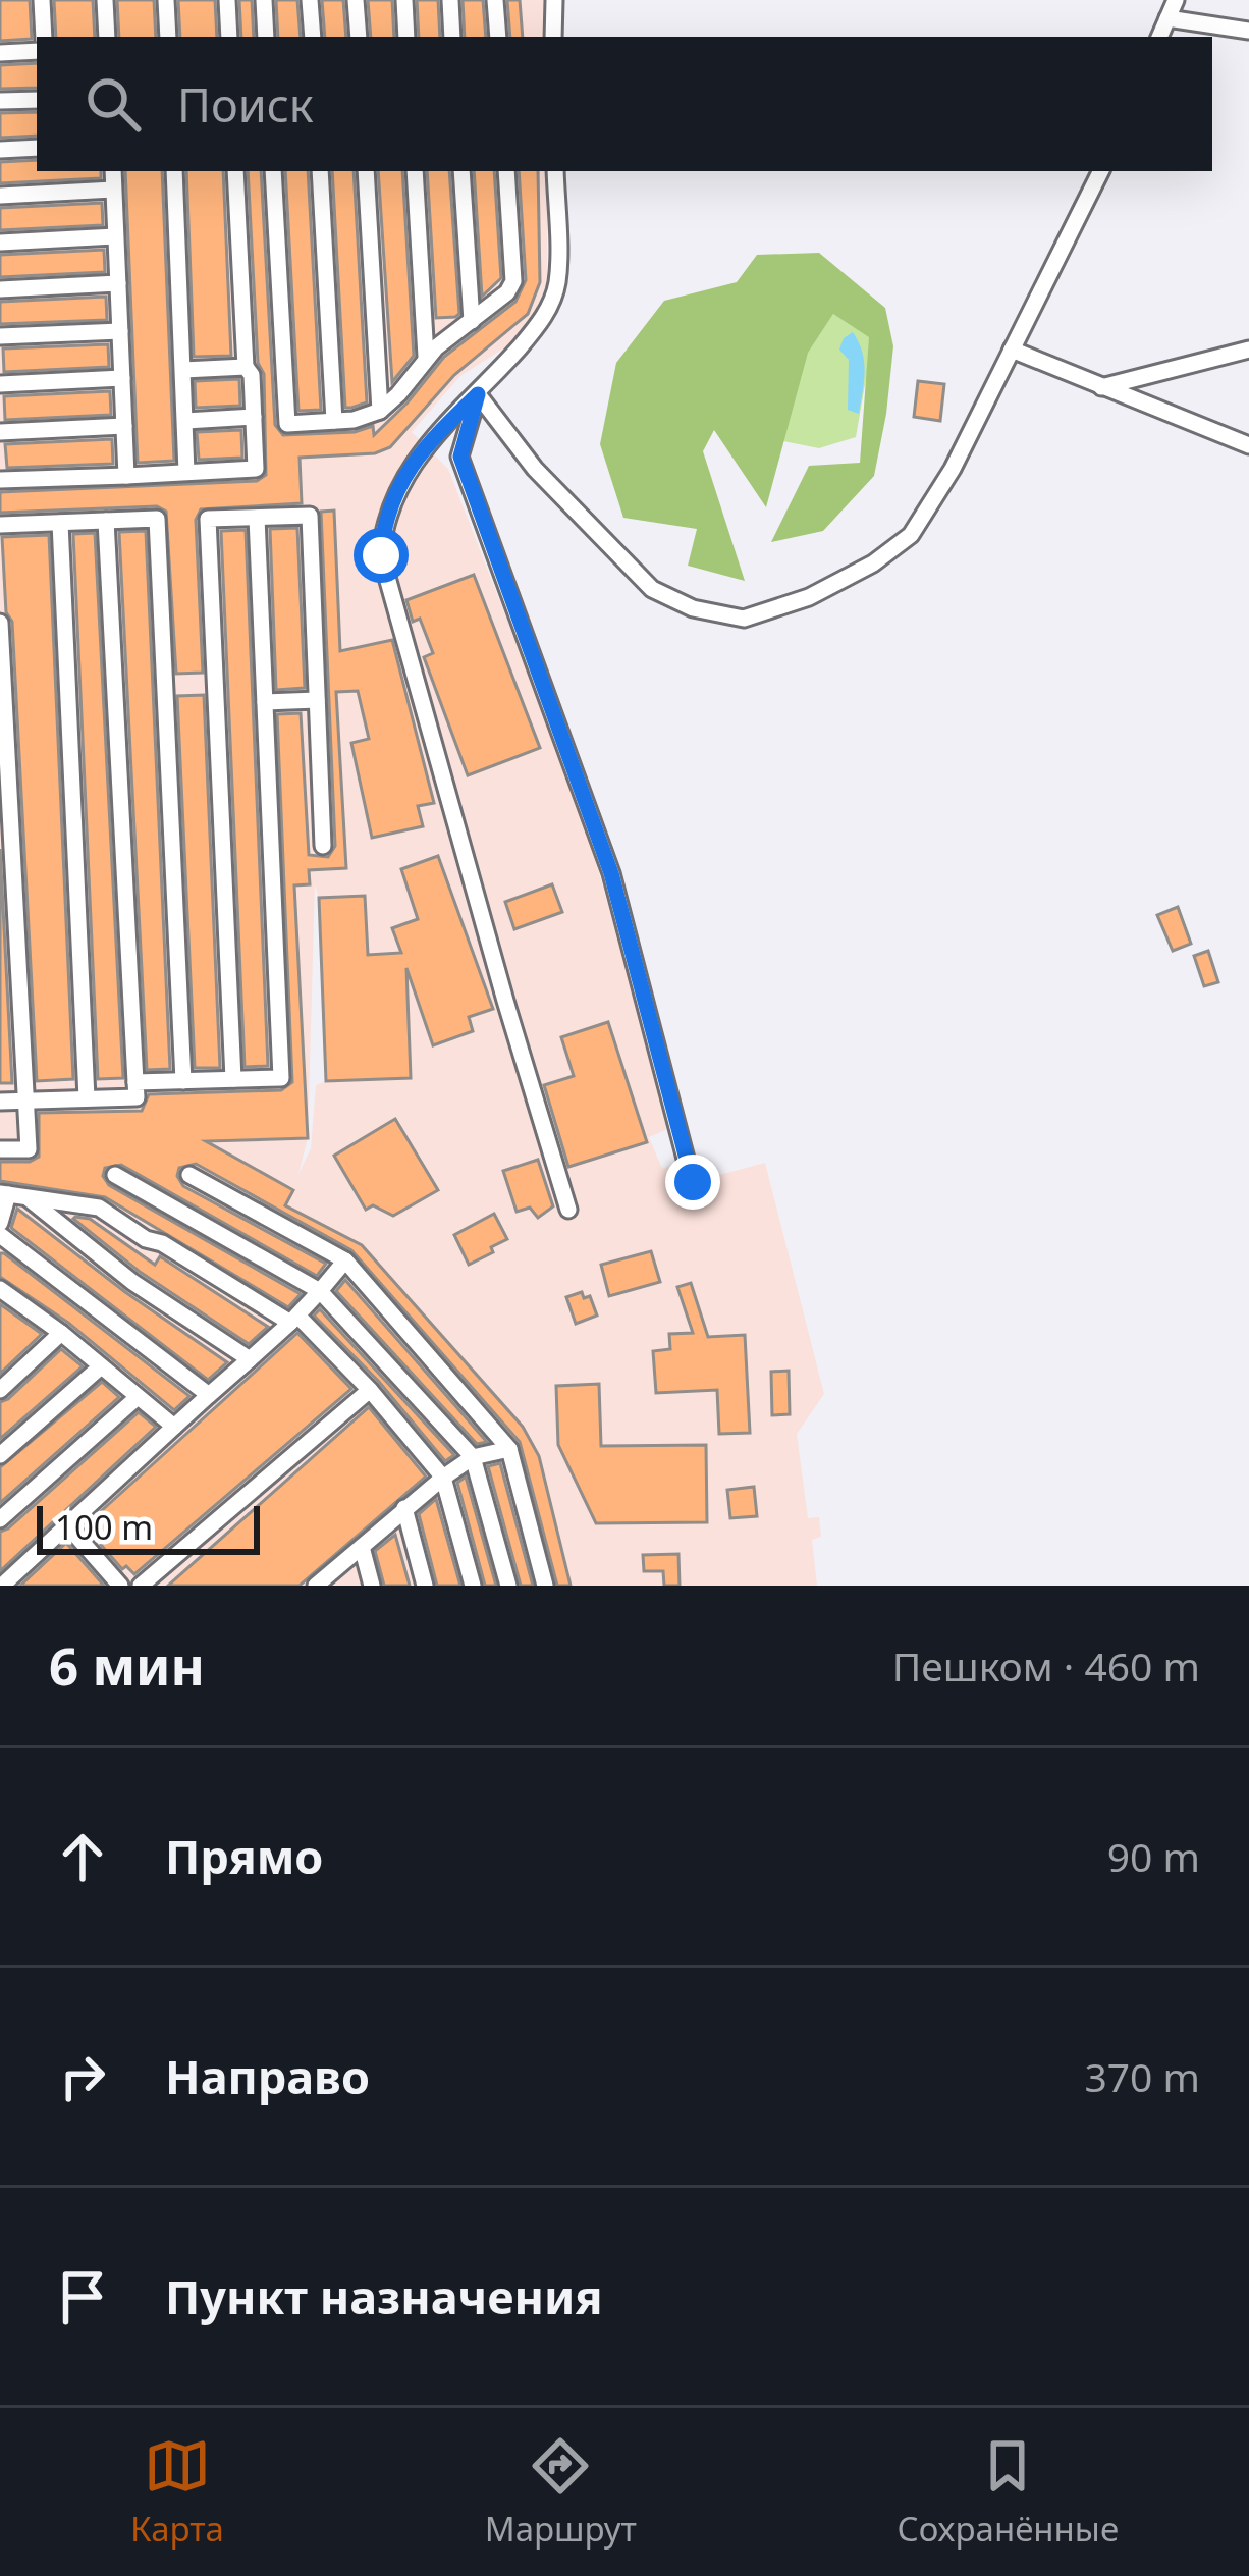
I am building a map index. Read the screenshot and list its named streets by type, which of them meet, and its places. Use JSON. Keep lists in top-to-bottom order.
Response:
{
  "scale_bar": "100 m",
  "page": {
    "search": "Поиск",
    "scale": "100 m",
    "heading": ["6 мин", "Пешком · 460 m"],
    "list": [
      ["Прямо", "90 m"],
      ["Направо", "370 m"],
      "Пункт назначения"
    ],
    "nav": ["Карта", "Маршрут", "Сохранённые"]
  }
}
